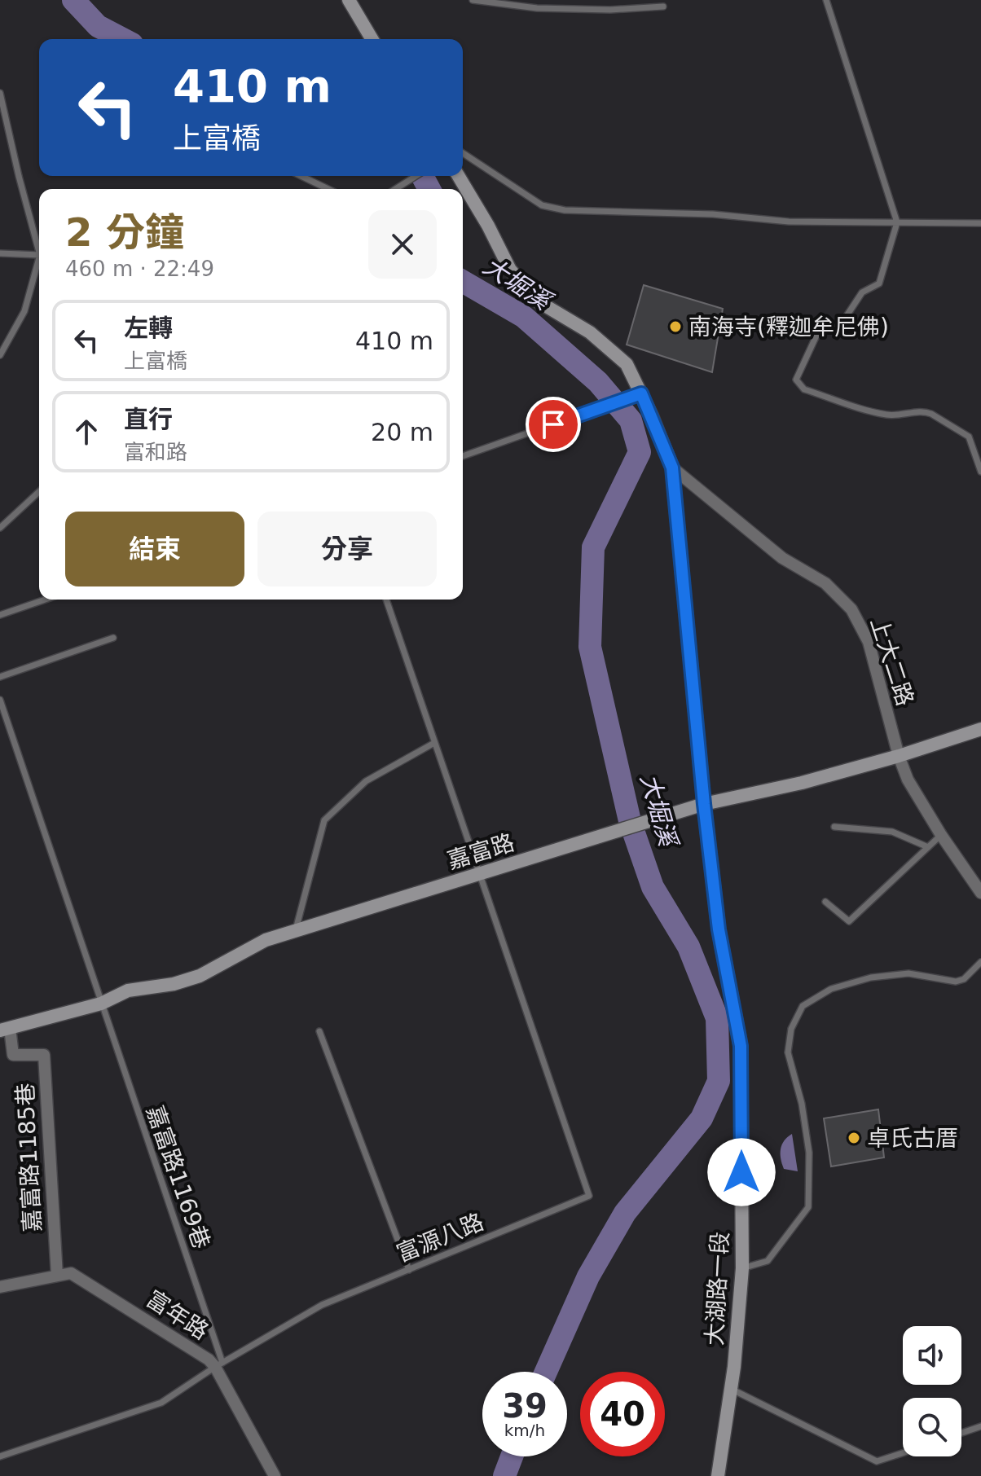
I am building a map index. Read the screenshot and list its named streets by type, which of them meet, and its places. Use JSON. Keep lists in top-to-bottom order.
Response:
{
  "streets": {
    "street": [
      "上大二路",
      "嘉富路",
      "嘉富路1185巷",
      "大湖路一段",
      "富年路"
    ],
    "lane": ["嘉富路1169巷", "富源八路"]
  },
  "crossings": [
    ["上大二路", "嘉富路"],
    ["上大二路", "大湖路一段"],
    ["嘉富路", "嘉富路1185巷"],
    ["嘉富路", "嘉富路1169巷"],
    ["嘉富路", "富源八路"],
    ["嘉富路", "大湖路一段"],
    ["嘉富路1185巷", "富年路"],
    ["嘉富路1169巷", "富源八路"],
    ["嘉富路1169巷", "富年路"],
    ["富源八路", "富年路"]
  ],
  "water": ["大堀溪"],
  "places": ["南海寺(釋迦牟尼佛)", "卓氏古厝"],
  "page": {
    "turn": ["410 m", "上富橋"],
    "heading": ["2 分鐘", "460 m · 22:49"],
    "list": [
      {
        "name": "左轉",
        "note": "上富橋",
        "value": "410 m"
      },
      {
        "name": "直行",
        "note": "富和路",
        "value": "20 m"
      }
    ],
    "buttons": ["結束", "分享"],
    "speed": "39 km/h",
    "limit": "40"
  }
}
